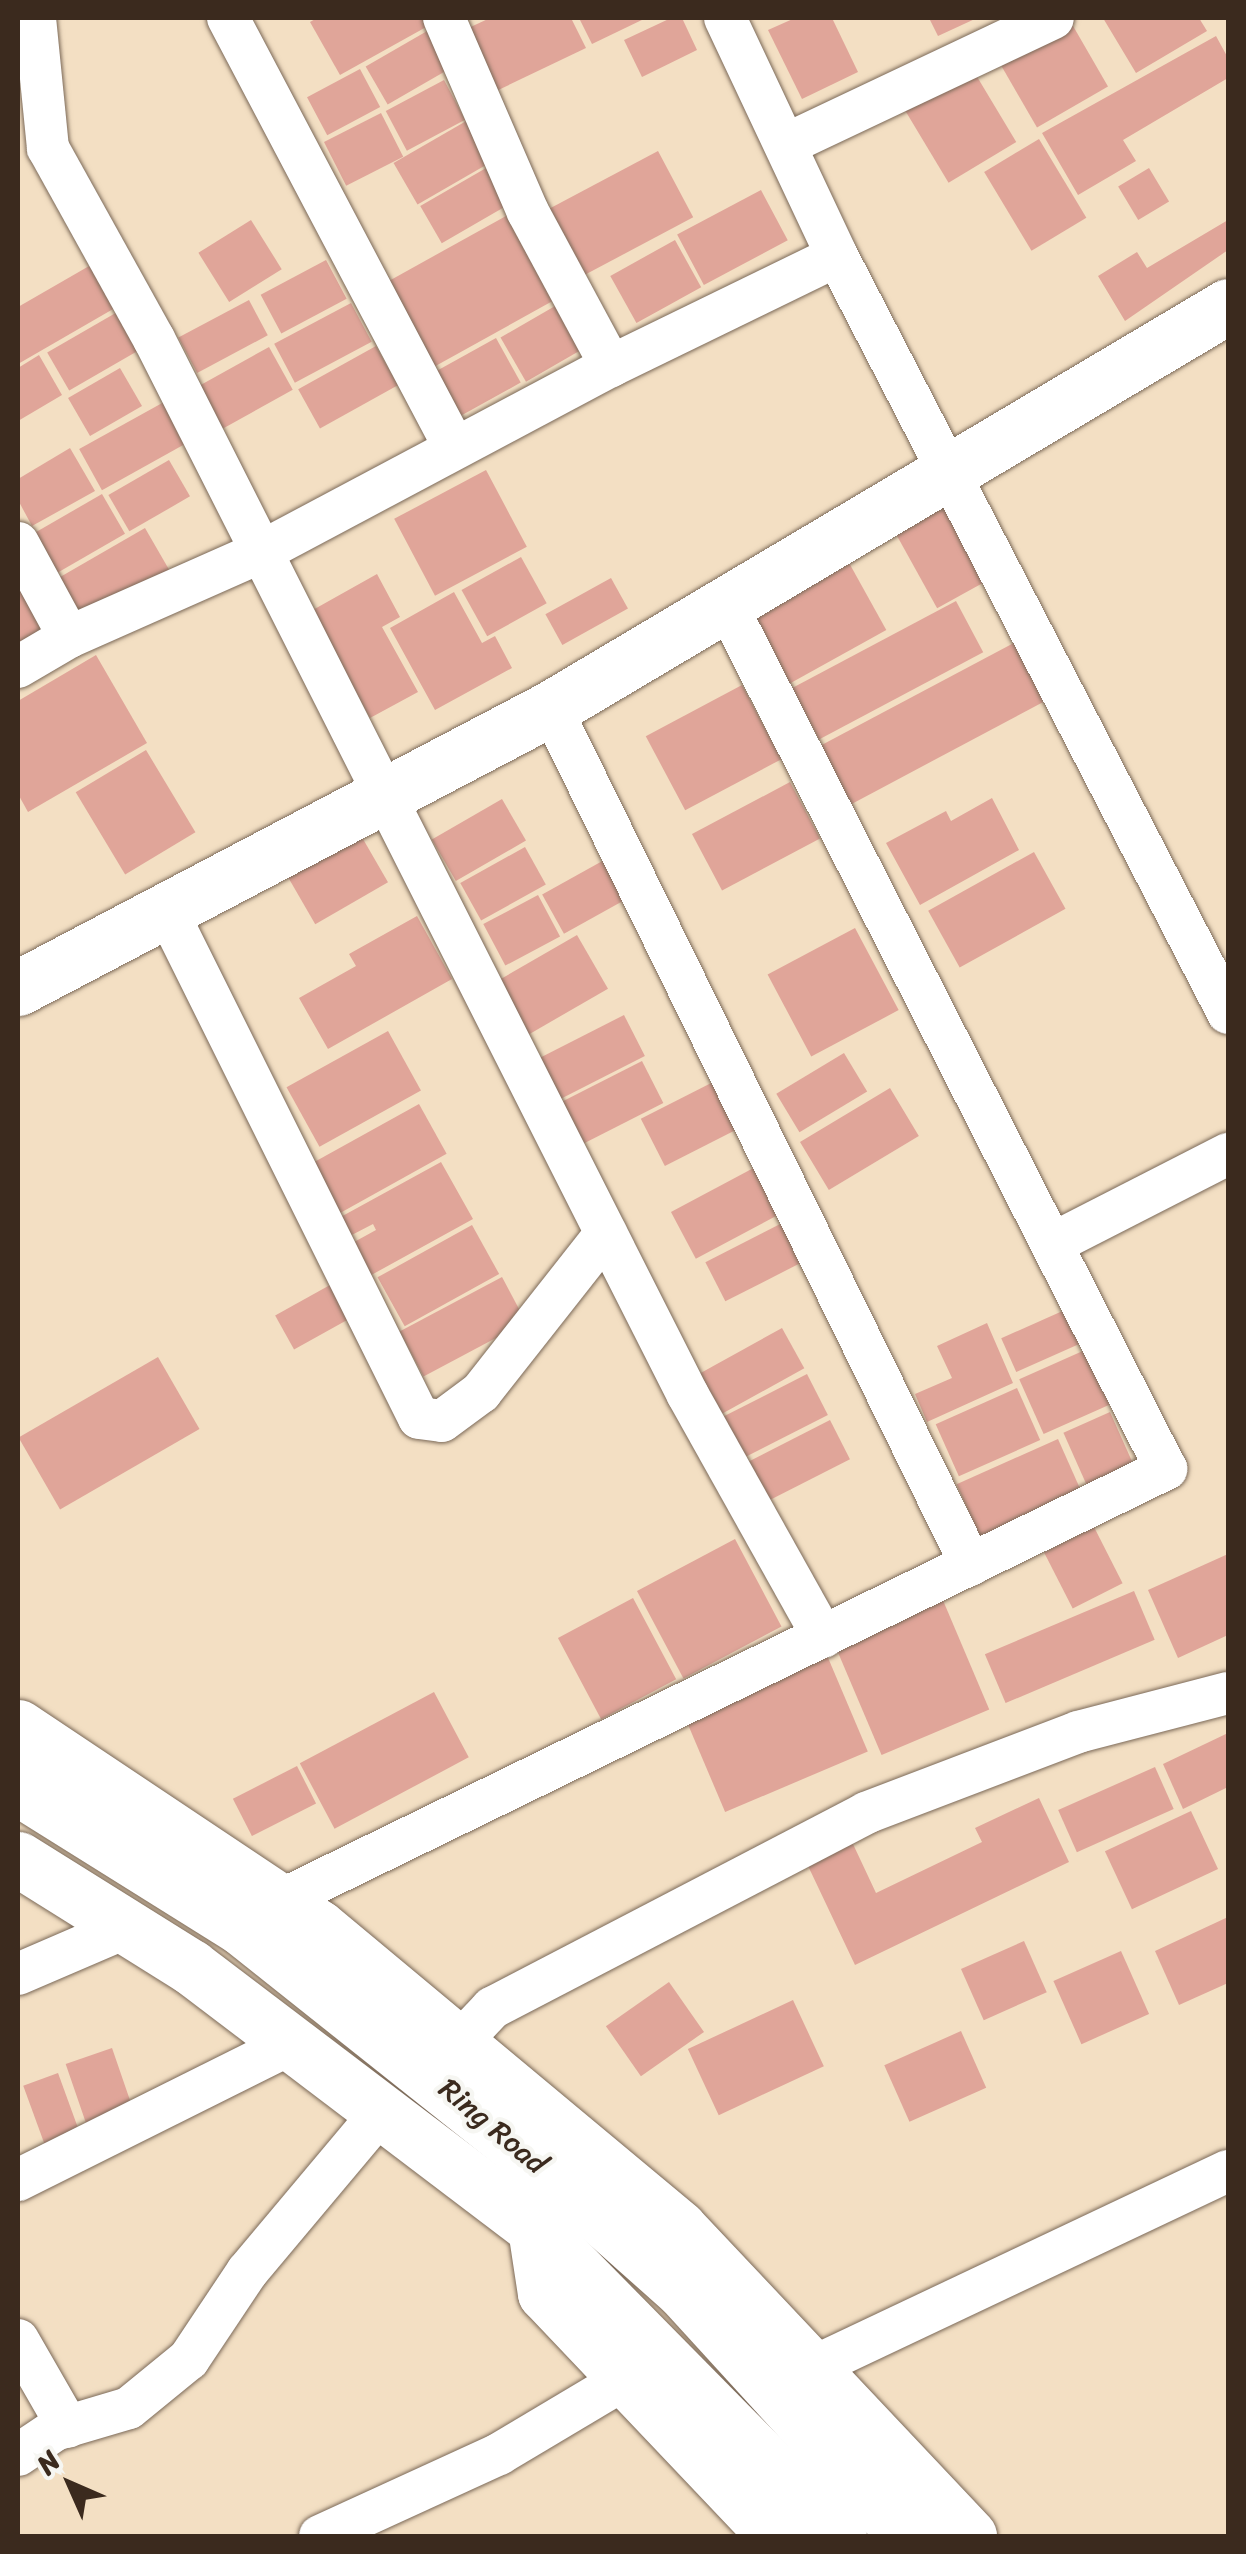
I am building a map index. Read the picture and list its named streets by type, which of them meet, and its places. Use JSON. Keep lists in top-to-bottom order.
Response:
{
  "streets": {
    "main road": ["Ring Road"]
  },
  "north": "top left"
}
